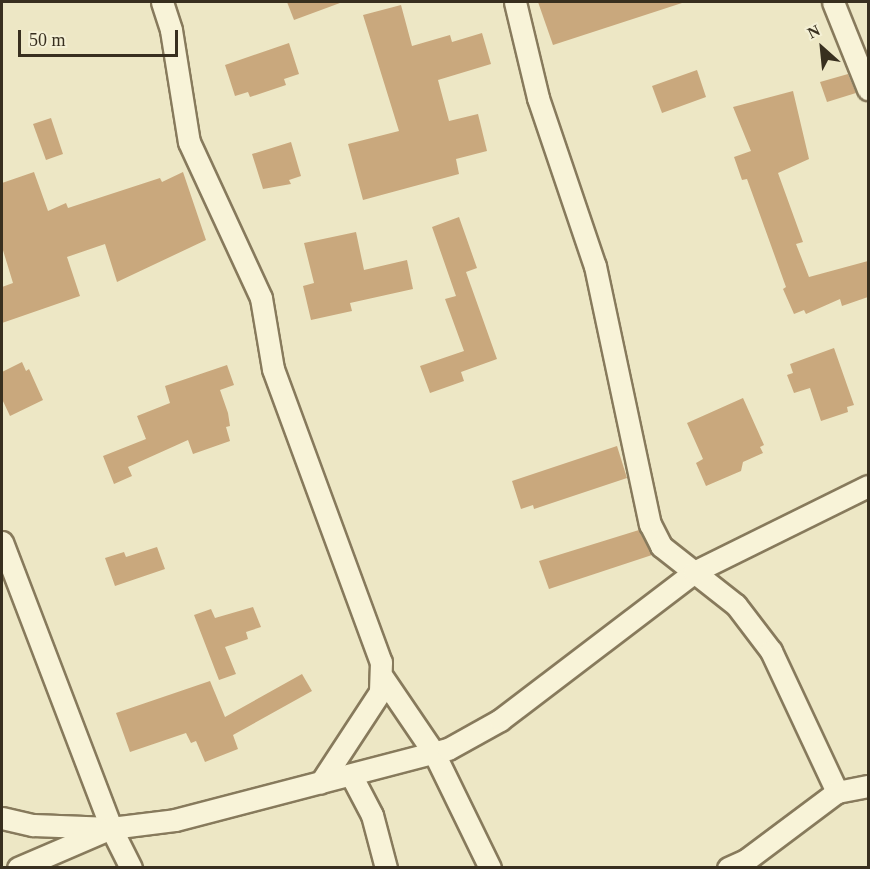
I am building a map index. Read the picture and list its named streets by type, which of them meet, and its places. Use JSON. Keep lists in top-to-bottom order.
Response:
{
  "scale_bar": "50 m",
  "north": "top left"
}
